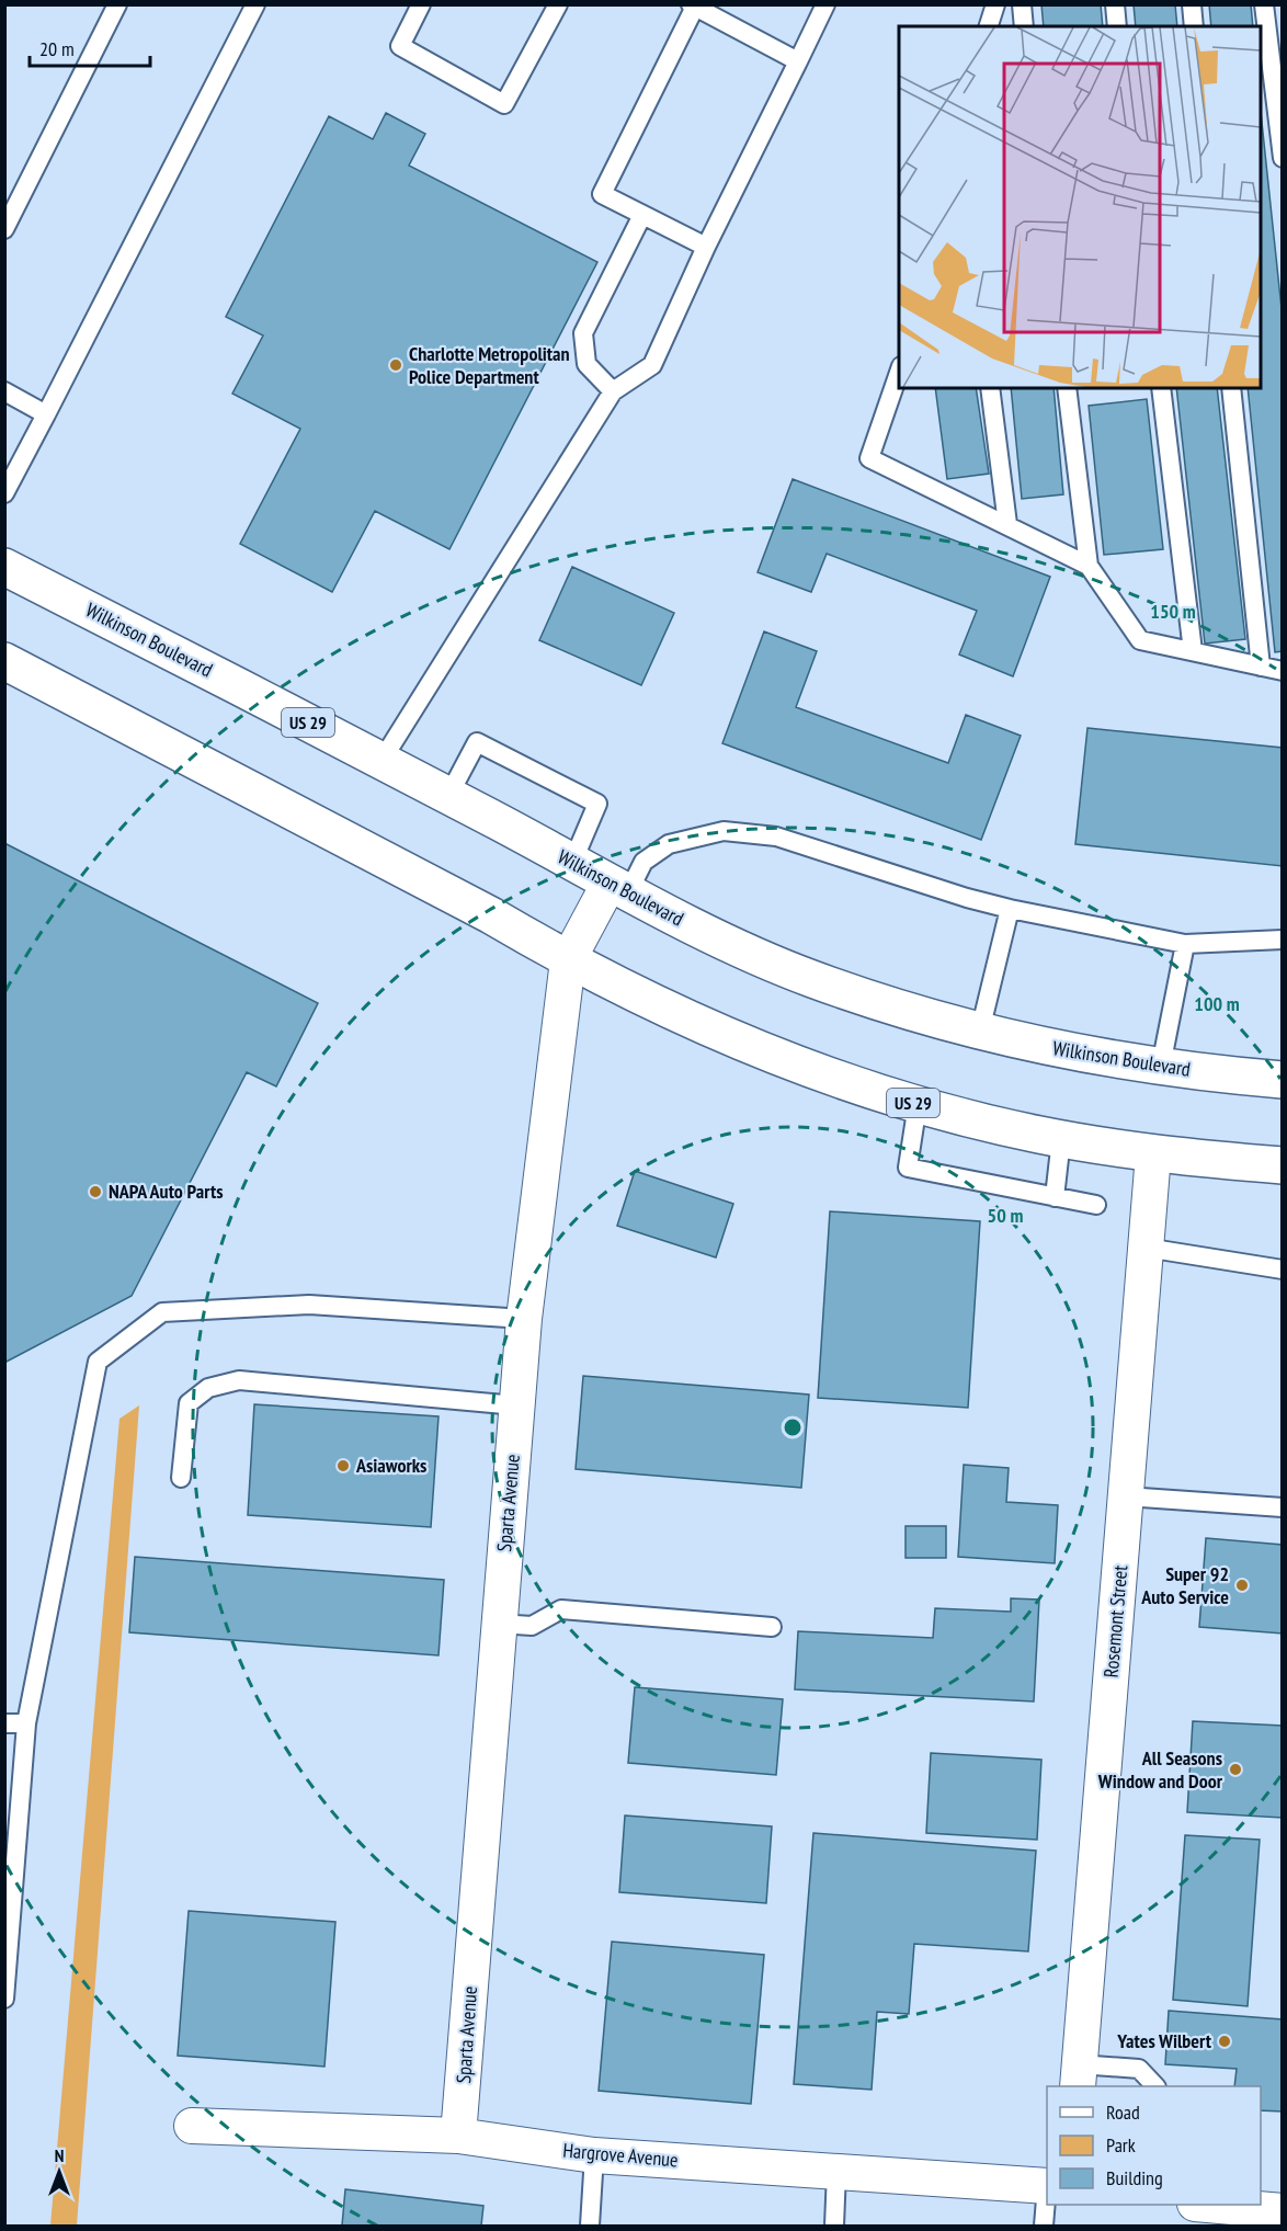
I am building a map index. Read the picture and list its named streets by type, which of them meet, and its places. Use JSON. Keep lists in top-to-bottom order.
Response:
{
  "streets": {
    "main road": ["Wilkinson Boulevard", "US 29"],
    "street": ["Sparta Avenue", "Rosemont Street", "Hargrove Avenue"]
  },
  "crossings": [
    ["Wilkinson Boulevard", "Sparta Avenue"],
    ["US 29", "Sparta Avenue"],
    ["US 29", "Rosemont Street"],
    ["Sparta Avenue", "Hargrove Avenue"]
  ],
  "places": [
    "Charlotte Metropolitan Police Department",
    "NAPA Auto Parts",
    "Asiaworks",
    "Super 92 Auto Service",
    "All Seasons Window and Door",
    "Yates Wilbert"
  ],
  "legend": ["Road", "Park", "Building"],
  "scale_bar": "20 m",
  "north": "top",
  "rings": ["150 m", "100 m", "50 m"]
}
